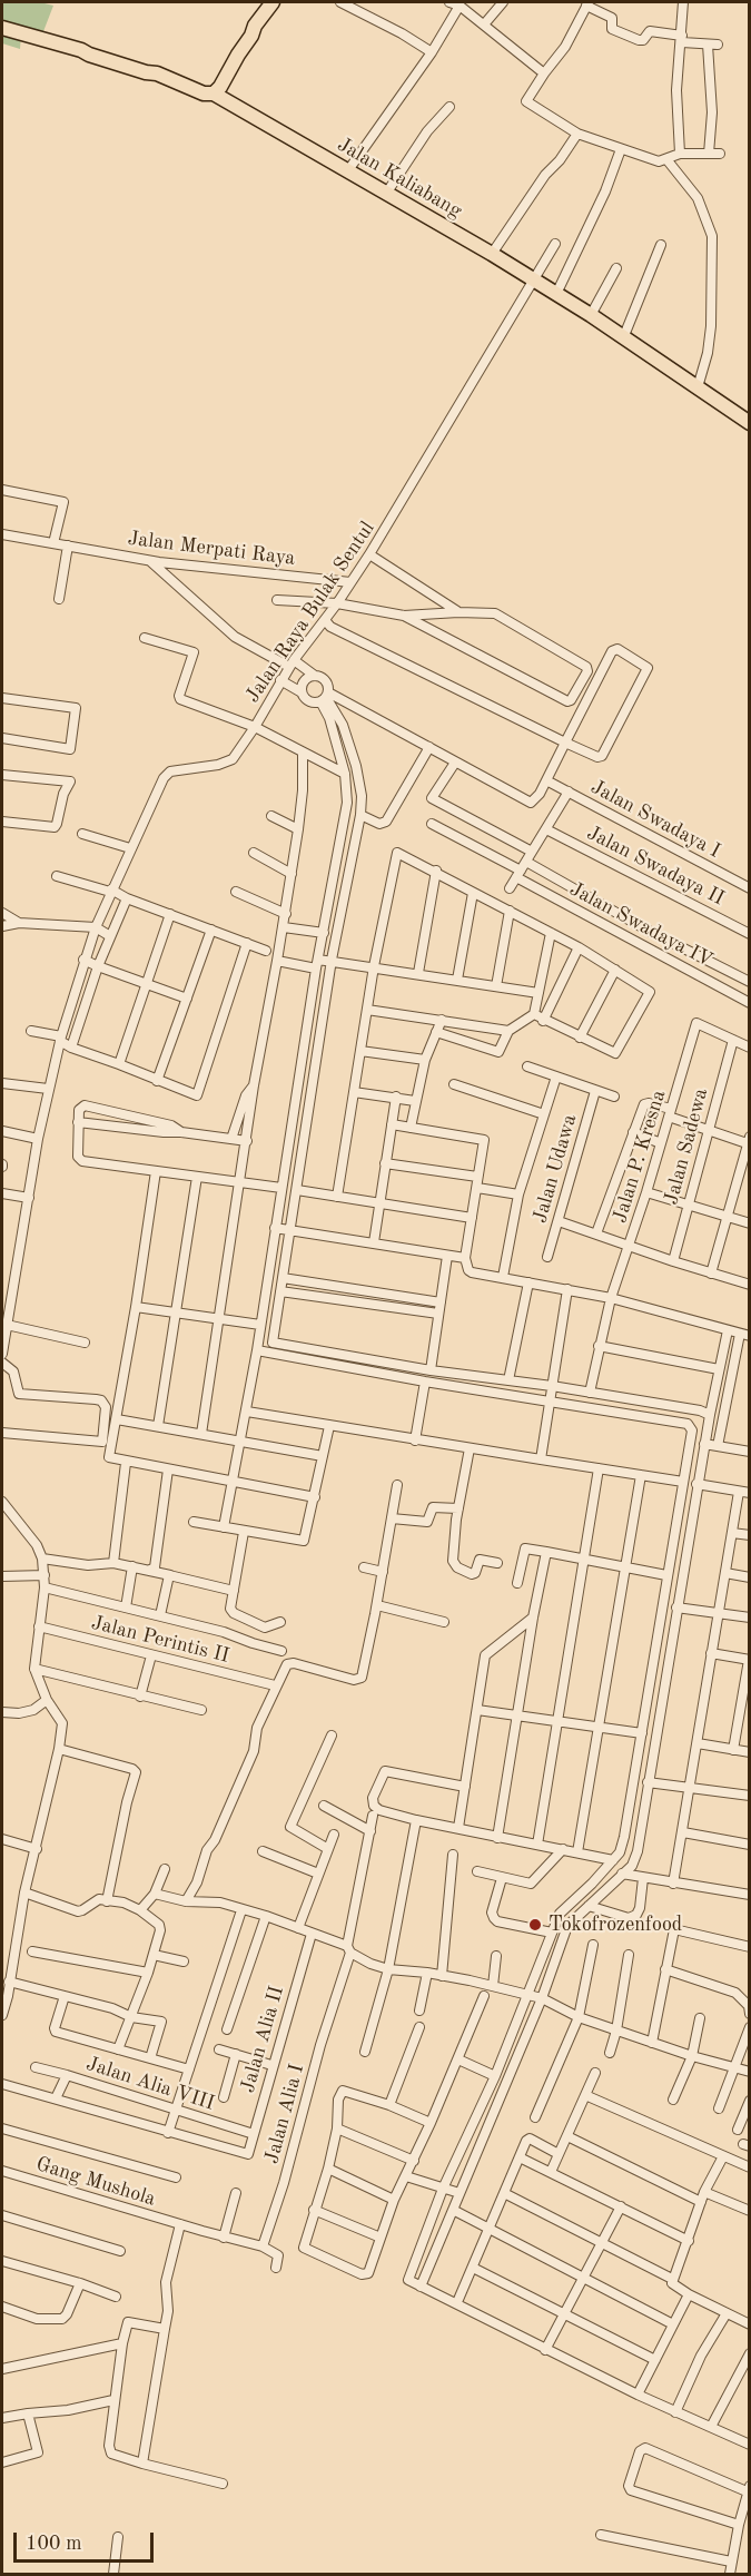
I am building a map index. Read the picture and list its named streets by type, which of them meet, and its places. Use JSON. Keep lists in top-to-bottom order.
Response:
{
  "streets": {
    "main road": ["Jalan Kaliabang"],
    "street": [
      "Jalan Merpati Raya",
      "Jalan Raya Bulak Sentul",
      "Jalan Swadaya I",
      "Jalan Swadaya II",
      "Jalan Swadaya IV",
      "Jalan Sadewa",
      "Jalan P. Kresna",
      "Jalan Udawa",
      "Jalan Perintis II",
      "Jalan Alia II",
      "Jalan Alia VIII",
      "Jalan Alia I",
      "Gang Mushola"
    ]
  },
  "crossings": [
    ["Jalan Kaliabang", "Jalan Raya Bulak Sentul"],
    ["Jalan Merpati Raya", "Jalan Raya Bulak Sentul"],
    ["Jalan Sadewa", "Jalan P. Kresna"],
    ["Jalan Alia II", "Jalan Alia VIII"]
  ],
  "places": ["Tokofrozenfood"],
  "scale_bar": "100 m"
}
